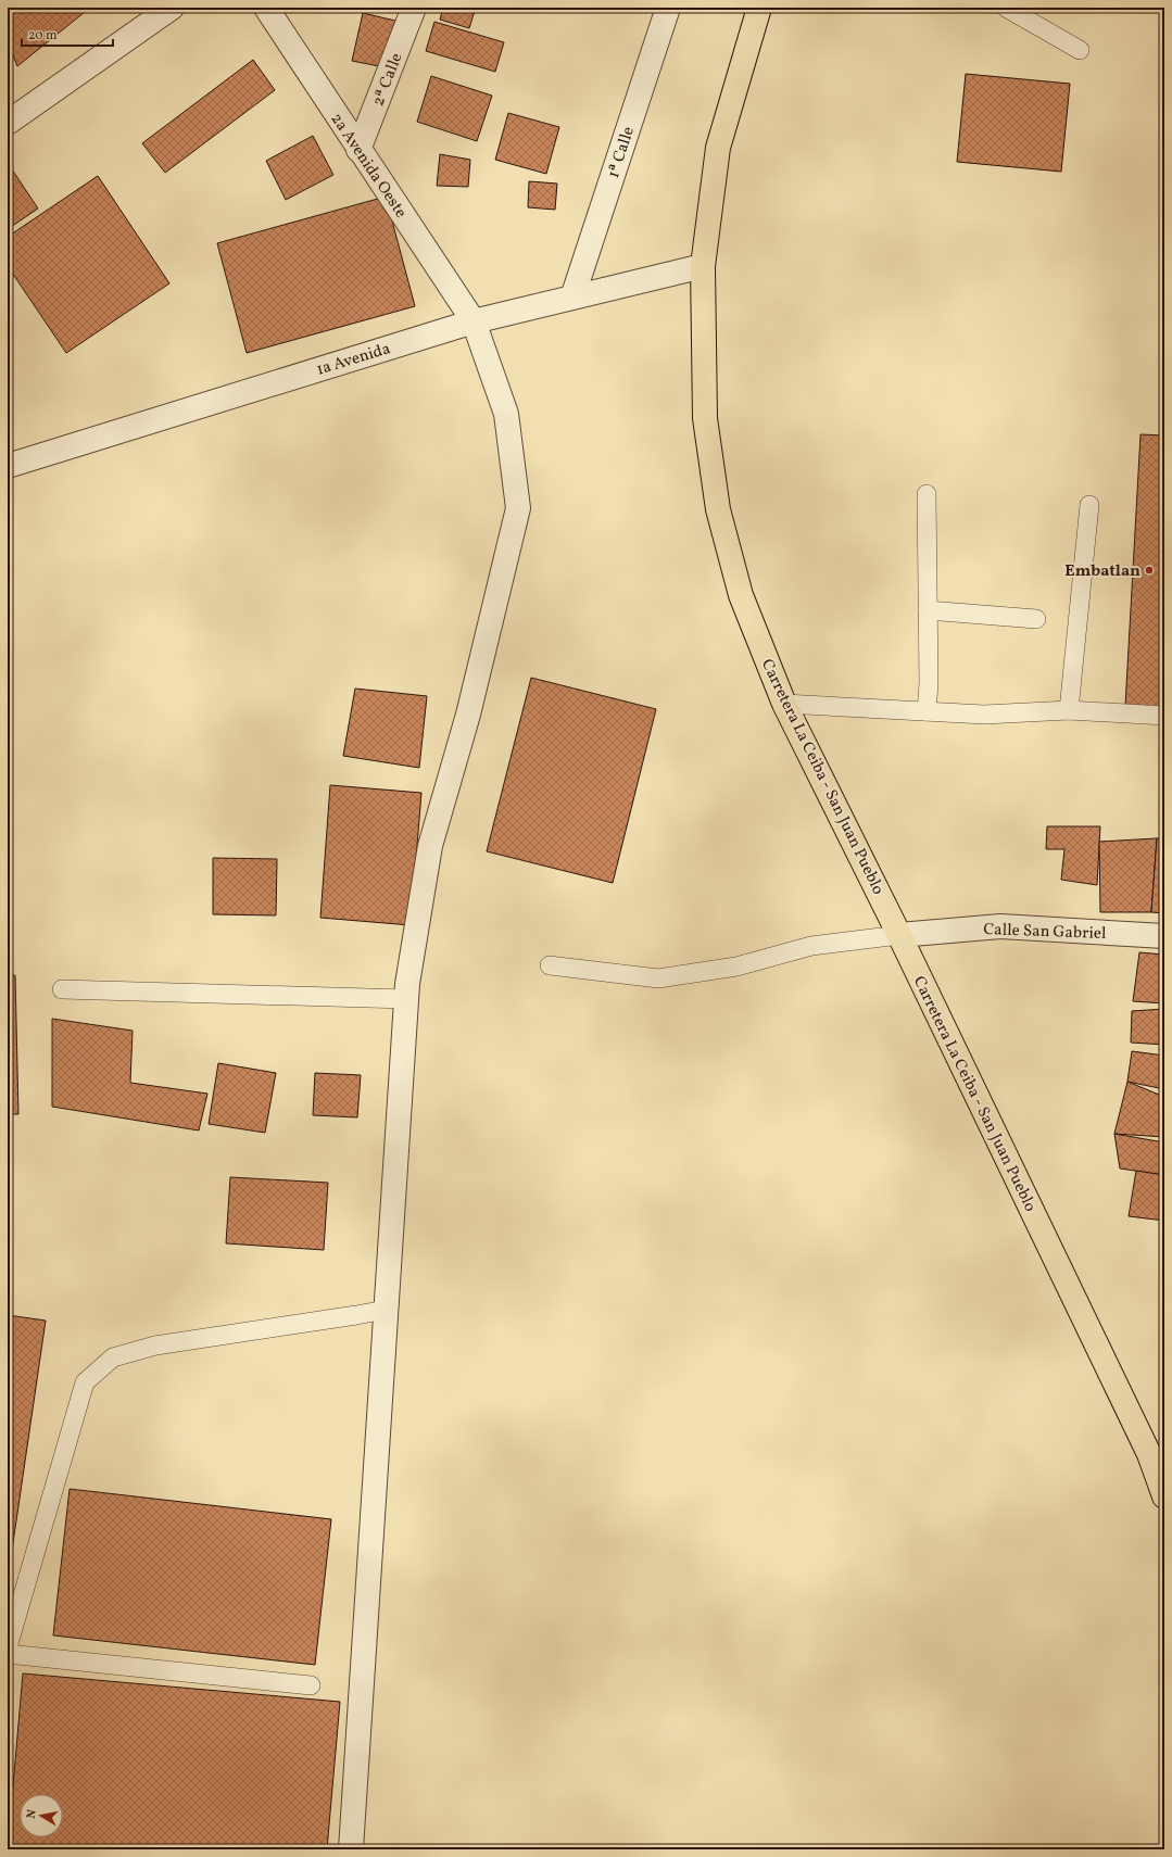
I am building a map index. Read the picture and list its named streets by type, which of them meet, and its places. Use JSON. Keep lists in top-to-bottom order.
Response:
{
  "streets": {
    "main road": ["Carretera La Ceiba - San Juan Pueblo"],
    "street": [
      "2ª Calle",
      "1ª Calle",
      "2a Avenida Oeste",
      "1a Avenida",
      "Calle San Gabriel"
    ]
  },
  "crossings": [
    ["2ª Calle", "2a Avenida Oeste"],
    ["1ª Calle", "1a Avenida"],
    ["2a Avenida Oeste", "1a Avenida"],
    ["1a Avenida", "Carretera La Ceiba - San Juan Pueblo"],
    ["Carretera La Ceiba - San Juan Pueblo", "Calle San Gabriel"]
  ],
  "places": ["Embatlan"],
  "scale_bar": "20 m",
  "north": "left"
}
